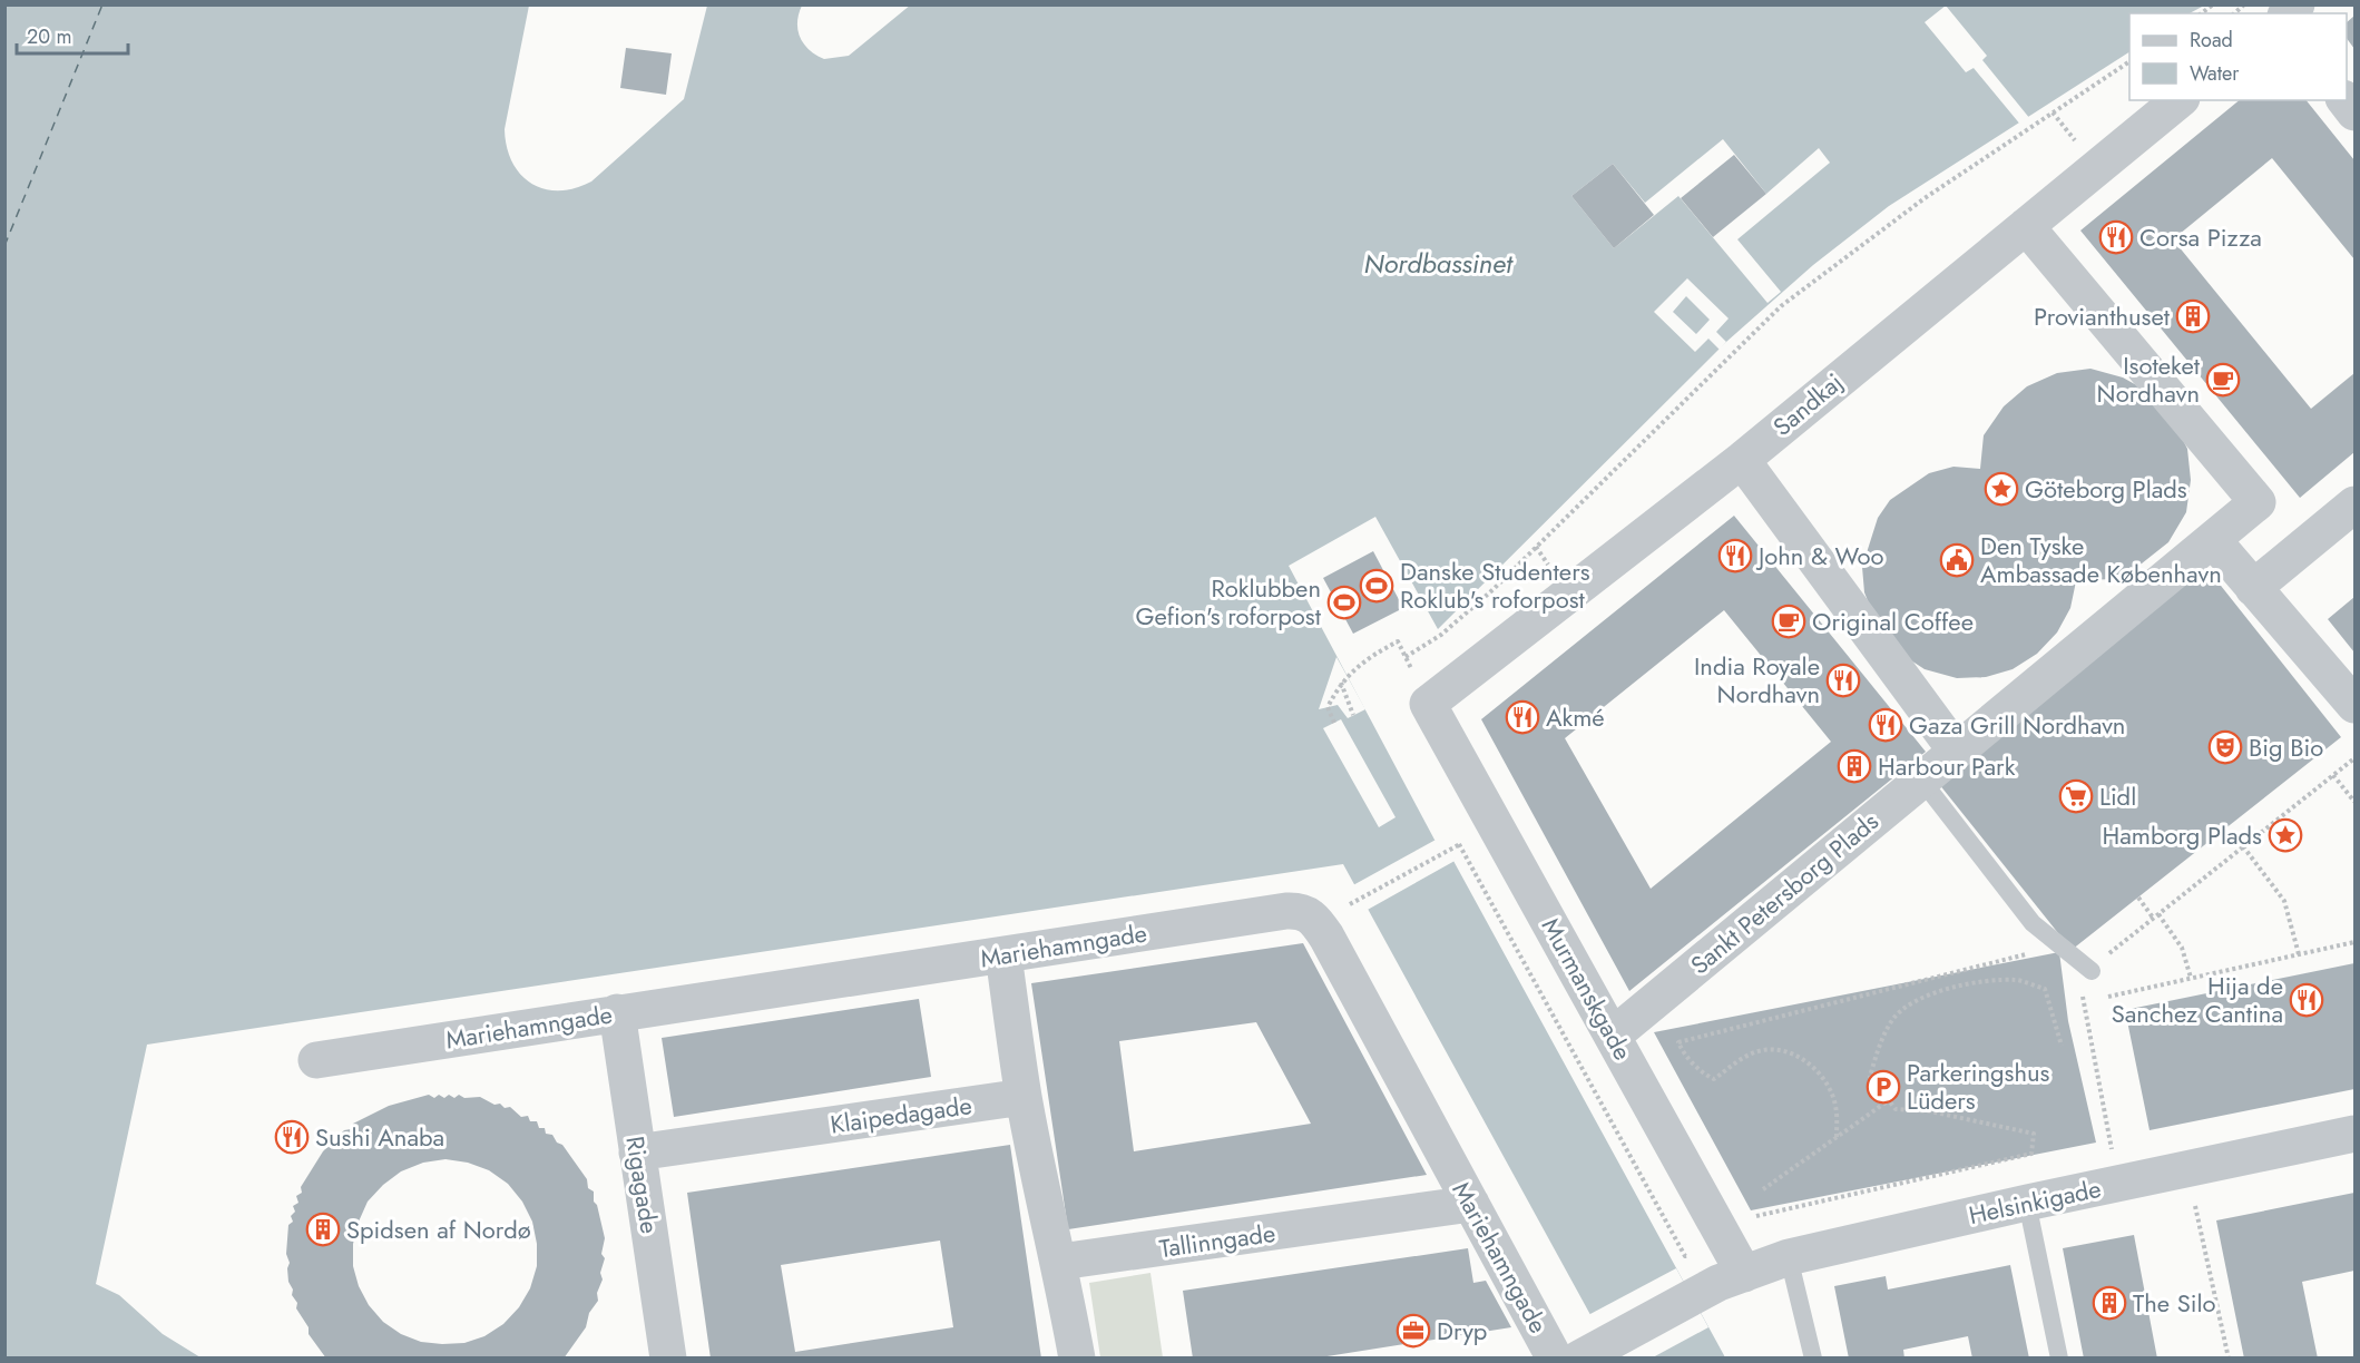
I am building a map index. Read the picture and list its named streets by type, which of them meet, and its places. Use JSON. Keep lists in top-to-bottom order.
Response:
{
  "streets": {
    "street": [
      "Sandkaj",
      "Sankt Petersborg Plads",
      "Mariehamngade",
      "Murmanskgade",
      "Klaipedagade",
      "Rigagade",
      "Helsinkigade",
      "Tallinngade"
    ]
  },
  "crossings": [
    ["Sandkaj", "Murmanskgade"],
    ["Sankt Petersborg Plads", "Murmanskgade"],
    ["Mariehamngade", "Rigagade"],
    ["Mariehamngade", "Tallinngade"],
    ["Murmanskgade", "Helsinkigade"],
    ["Klaipedagade", "Rigagade"]
  ],
  "water": ["Nordbassinet"],
  "places": {
    "restaurant": [
      "Corsa Pizza",
      "John & Woo",
      "India Royale Nordhavn",
      "Akmé",
      "Gaza Grill Nordhavn",
      "Hija de Sanchez Cantina",
      "Sushi Anaba"
    ],
    "building": [
      "Provianthuset",
      "Harbour Park",
      "Spidsen af Nordø",
      "The Silo"
    ],
    "cafe": ["Isoteket Nordhavn", "Original Coffee"],
    "place": ["Göteborg Plads", "Hamborg Plads"],
    "public building": ["Den Tyske Ambassade København"],
    "sports": ["Danske Studenters Roklub's roforpost", "Roklubben Gefion's roforpost"],
    "theatre": ["Big Bio"],
    "supermarket": ["Lidl"],
    "parking": ["Parkeringshus Lüders"],
    "office": ["Dryp"]
  },
  "legend": ["Road", "Water"],
  "scale_bar": "20 m"
}
